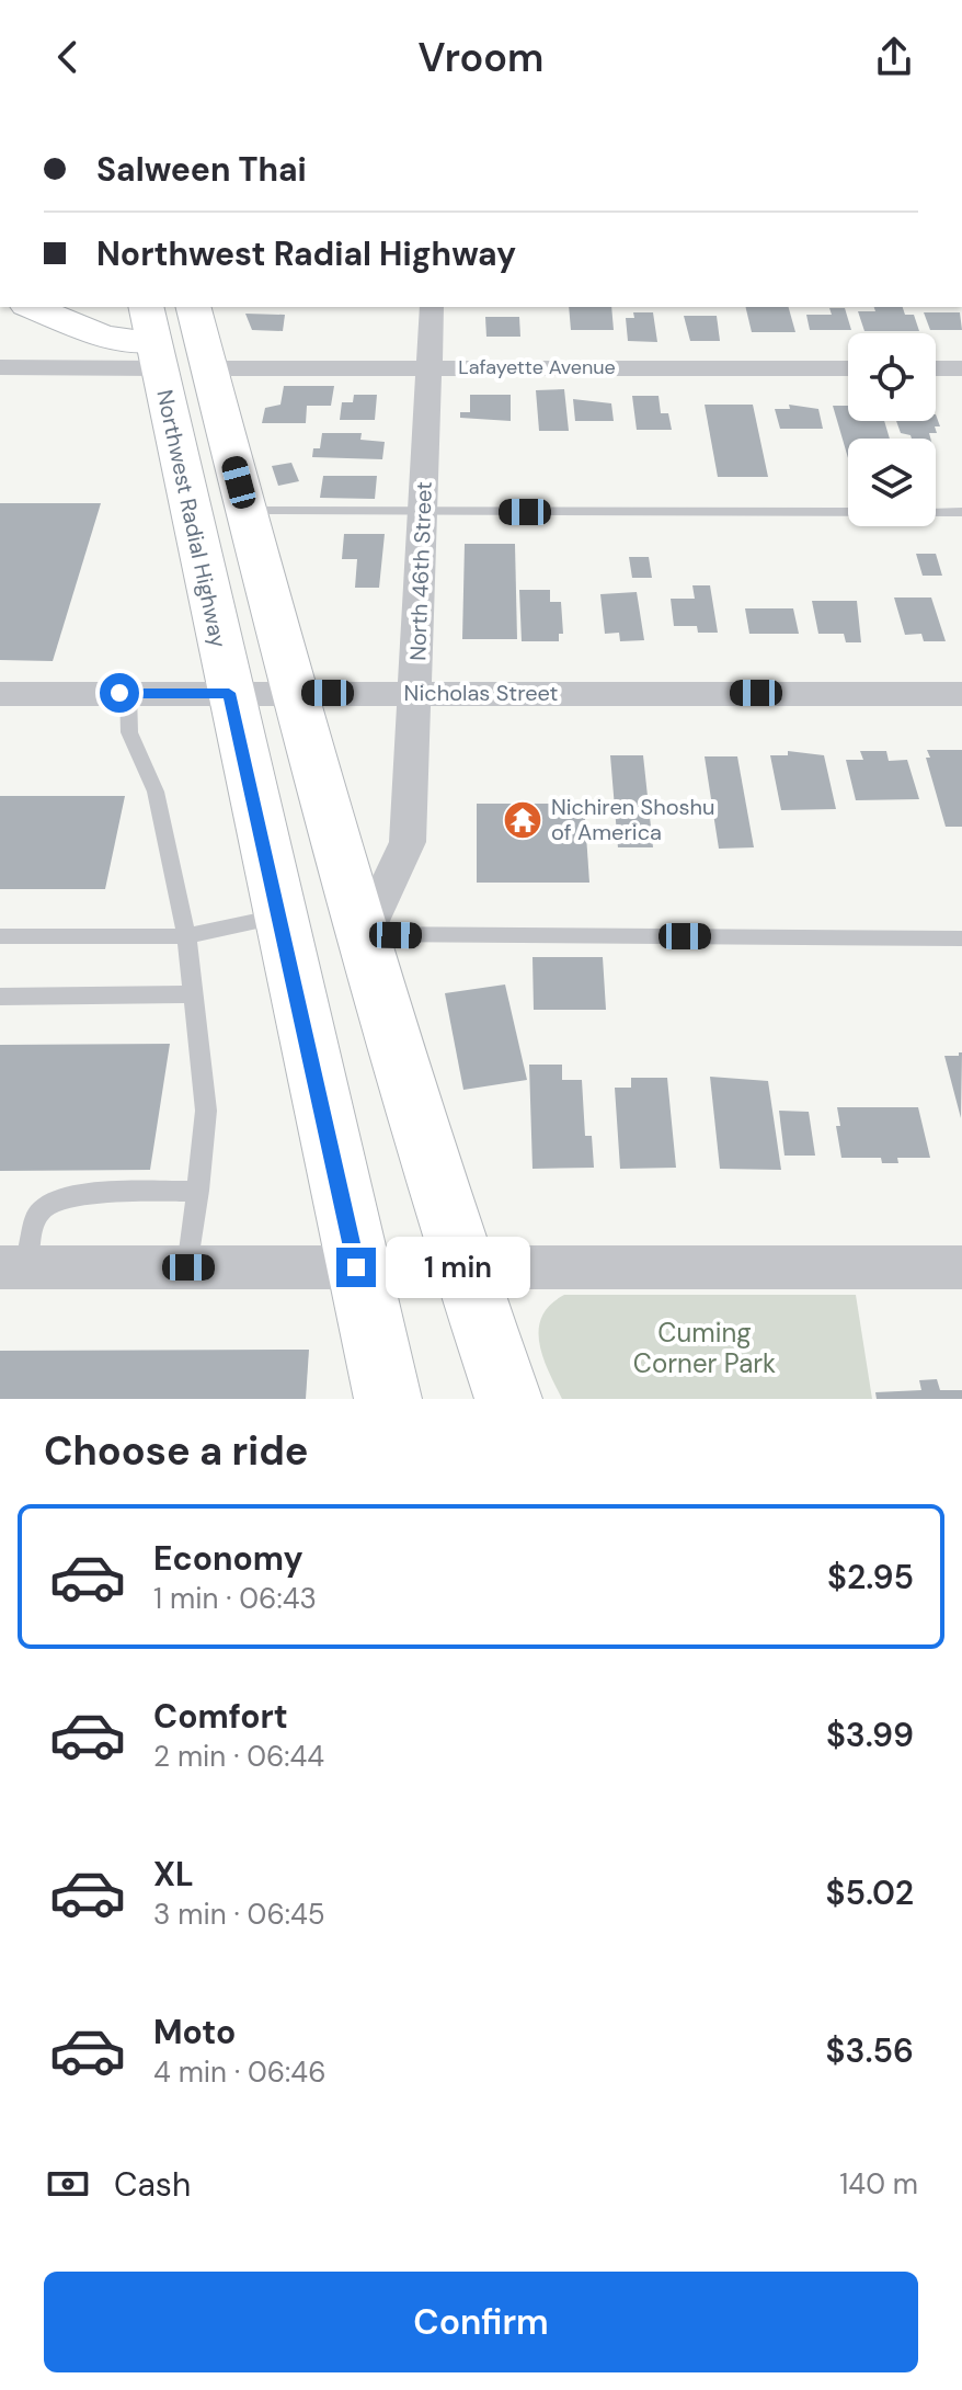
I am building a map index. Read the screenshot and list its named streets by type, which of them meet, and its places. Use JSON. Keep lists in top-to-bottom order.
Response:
{
  "streets": {
    "main road": ["Northwest Radial Highway"],
    "street": ["Lafayette Avenue", "North 46th Street", "Nicholas Street"]
  },
  "crossings": [
    ["Lafayette Avenue", "North 46th Street"],
    ["Northwest Radial Highway", "Nicholas Street"],
    ["North 46th Street", "Nicholas Street"]
  ],
  "parks": ["Cuming Corner Park"],
  "places": {
    "temple": ["Nichiren Shoshu of America"]
  },
  "page": {
    "header": "Vroom",
    "banner": ["Salween Thai", "Northwest Radial Highway"],
    "bubble": "1 min",
    "heading": "Choose a ride",
    "list": [
      {
        "name": "Economy",
        "note": "1 min · 06:43",
        "value": "$2.95"
      },
      {
        "name": "Comfort",
        "note": "2 min · 06:44",
        "value": "$3.99"
      },
      {
        "name": "XL",
        "note": "3 min · 06:45",
        "value": "$5.02"
      },
      {
        "name": "Moto",
        "note": "4 min · 06:46",
        "value": "$3.56"
      }
    ],
    "pay": ["Cash", "140 m"],
    "buttons": "Confirm"
  }
}
